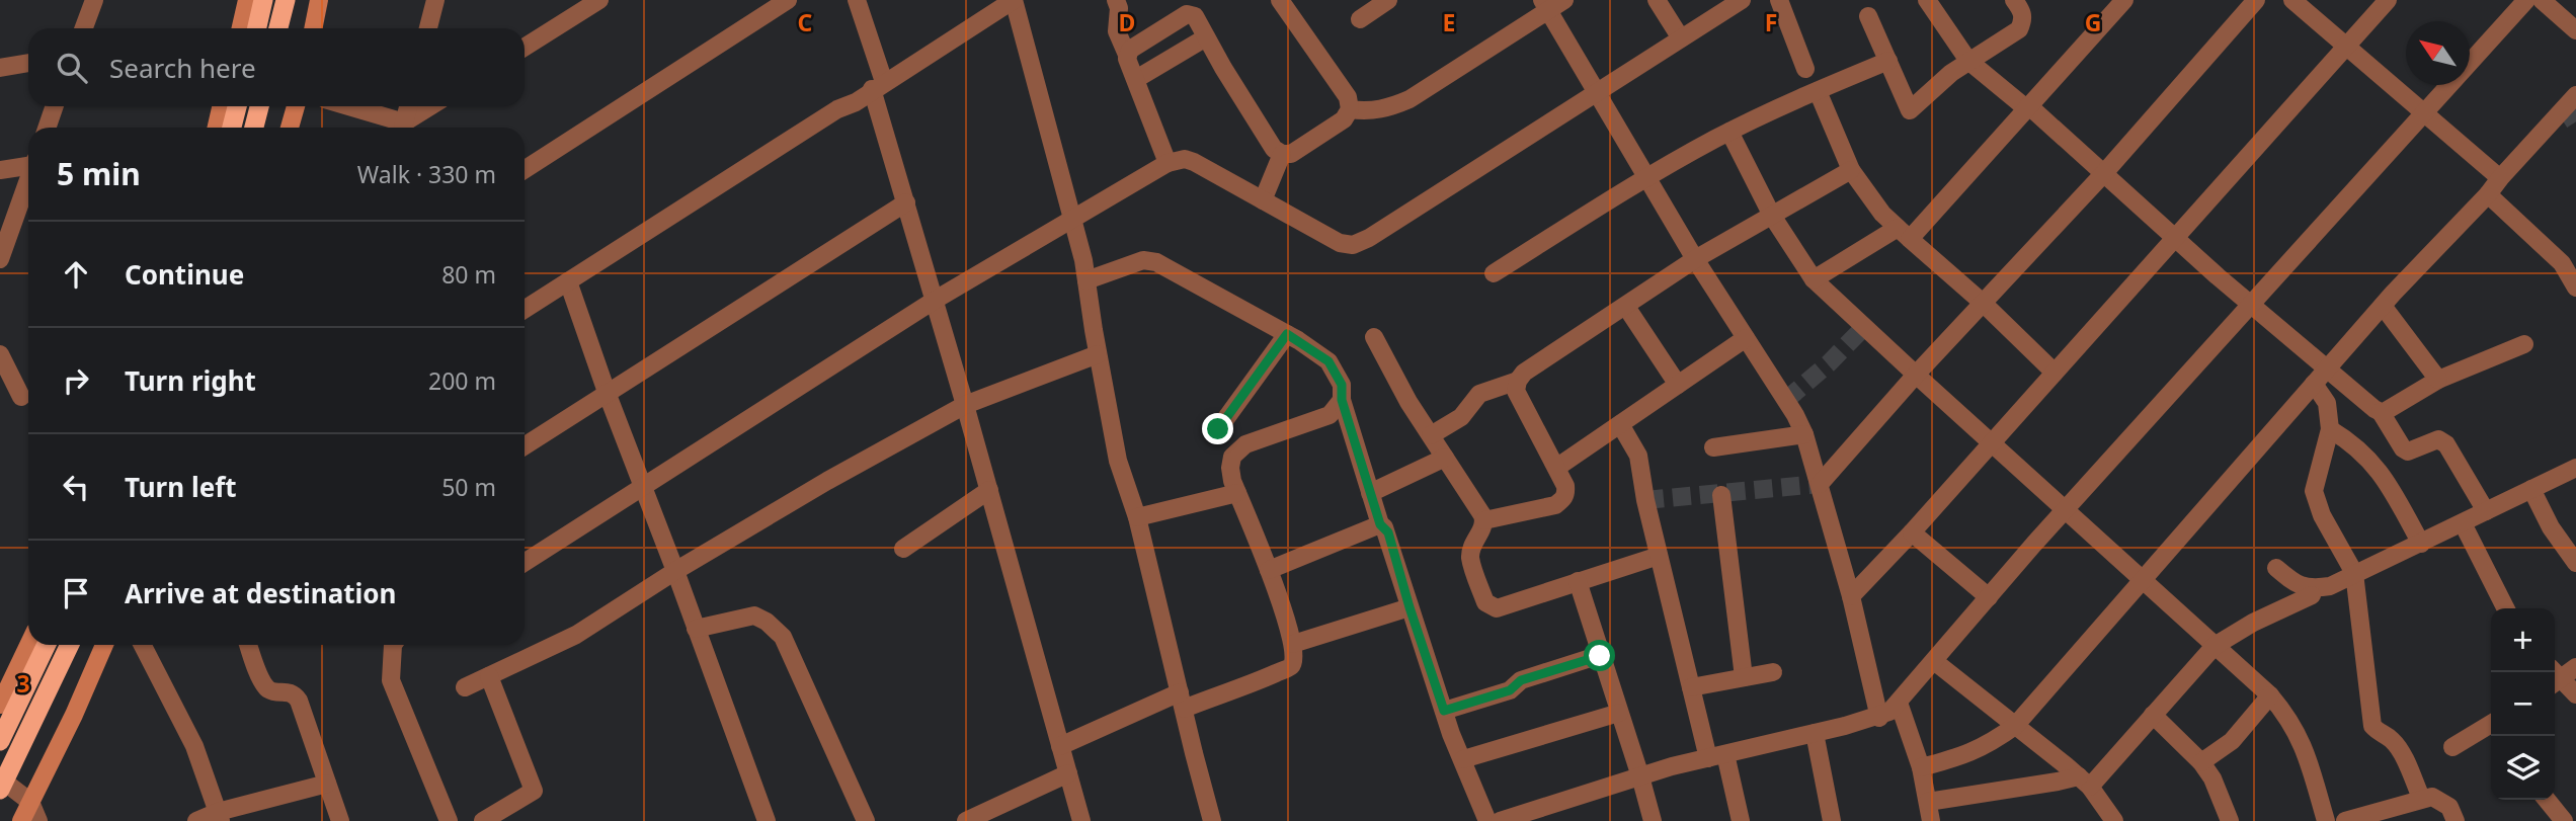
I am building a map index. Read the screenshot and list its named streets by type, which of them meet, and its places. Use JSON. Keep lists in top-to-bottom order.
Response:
{
  "north": "top left",
  "page": {
    "search": "Search here",
    "heading": ["5 min", "Walk · 330 m"],
    "list": [
      ["Continue", "80 m"],
      ["Turn right", "200 m"],
      ["Turn left", "50 m"],
      "Arrive at destination"
    ],
    "map_buttons": ["+", "−"]
  },
  "grid": {
    "columns": [
      "C",
      "D",
      "E",
      "F",
      "G"
    ],
    "rows": ["3"]
  }
}
